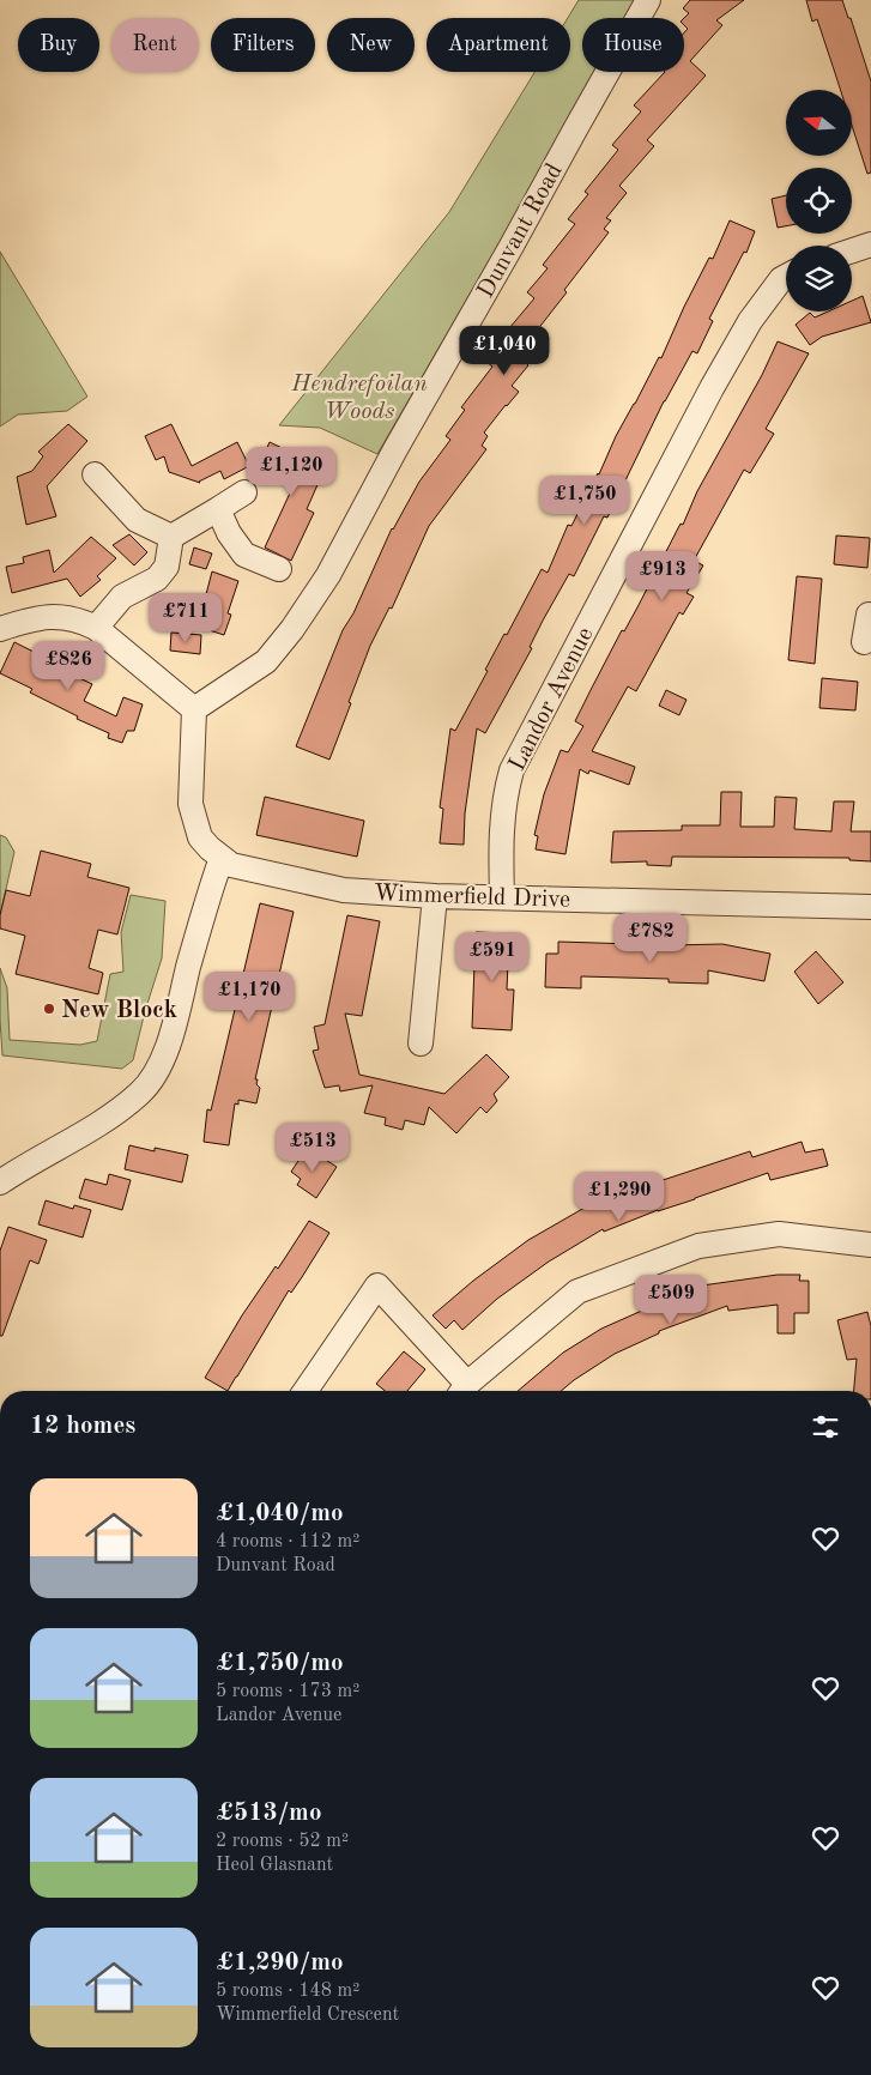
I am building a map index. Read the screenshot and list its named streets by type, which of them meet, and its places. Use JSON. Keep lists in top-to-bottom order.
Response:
{
  "streets": {
    "street": ["Dunvant Road", "Landor Avenue", "Wimmerfield Drive"]
  },
  "crossings": [
    ["Landor Avenue", "Wimmerfield Drive"]
  ],
  "parks": ["Hendrefoilan Woods"],
  "places": ["New Block"],
  "north": "left",
  "page": {
    "chip": [
      "Buy",
      "Rent",
      "Filters",
      "New",
      "Apartment",
      "House"
    ],
    "price": [
      "£1,040",
      "£1,120",
      "£1,750",
      "£913",
      "£711",
      "£826",
      "£782",
      "£591",
      "£1,170",
      "£513",
      "£1,290",
      "£509"
    ],
    "heading": "12 homes",
    "list": [
      {
        "name": "£1,040/mo",
        "note": "4 rooms · 112 m² · Dunvant Road"
      },
      {
        "name": "£1,750/mo",
        "note": "5 rooms · 173 m² · Landor Avenue"
      },
      {
        "name": "£513/mo",
        "note": "2 rooms · 52 m² · Heol Glasnant"
      },
      {
        "name": "£1,290/mo",
        "note": "5 rooms · 148 m² · Wimmerfield Crescent"
      }
    ]
  }
}
